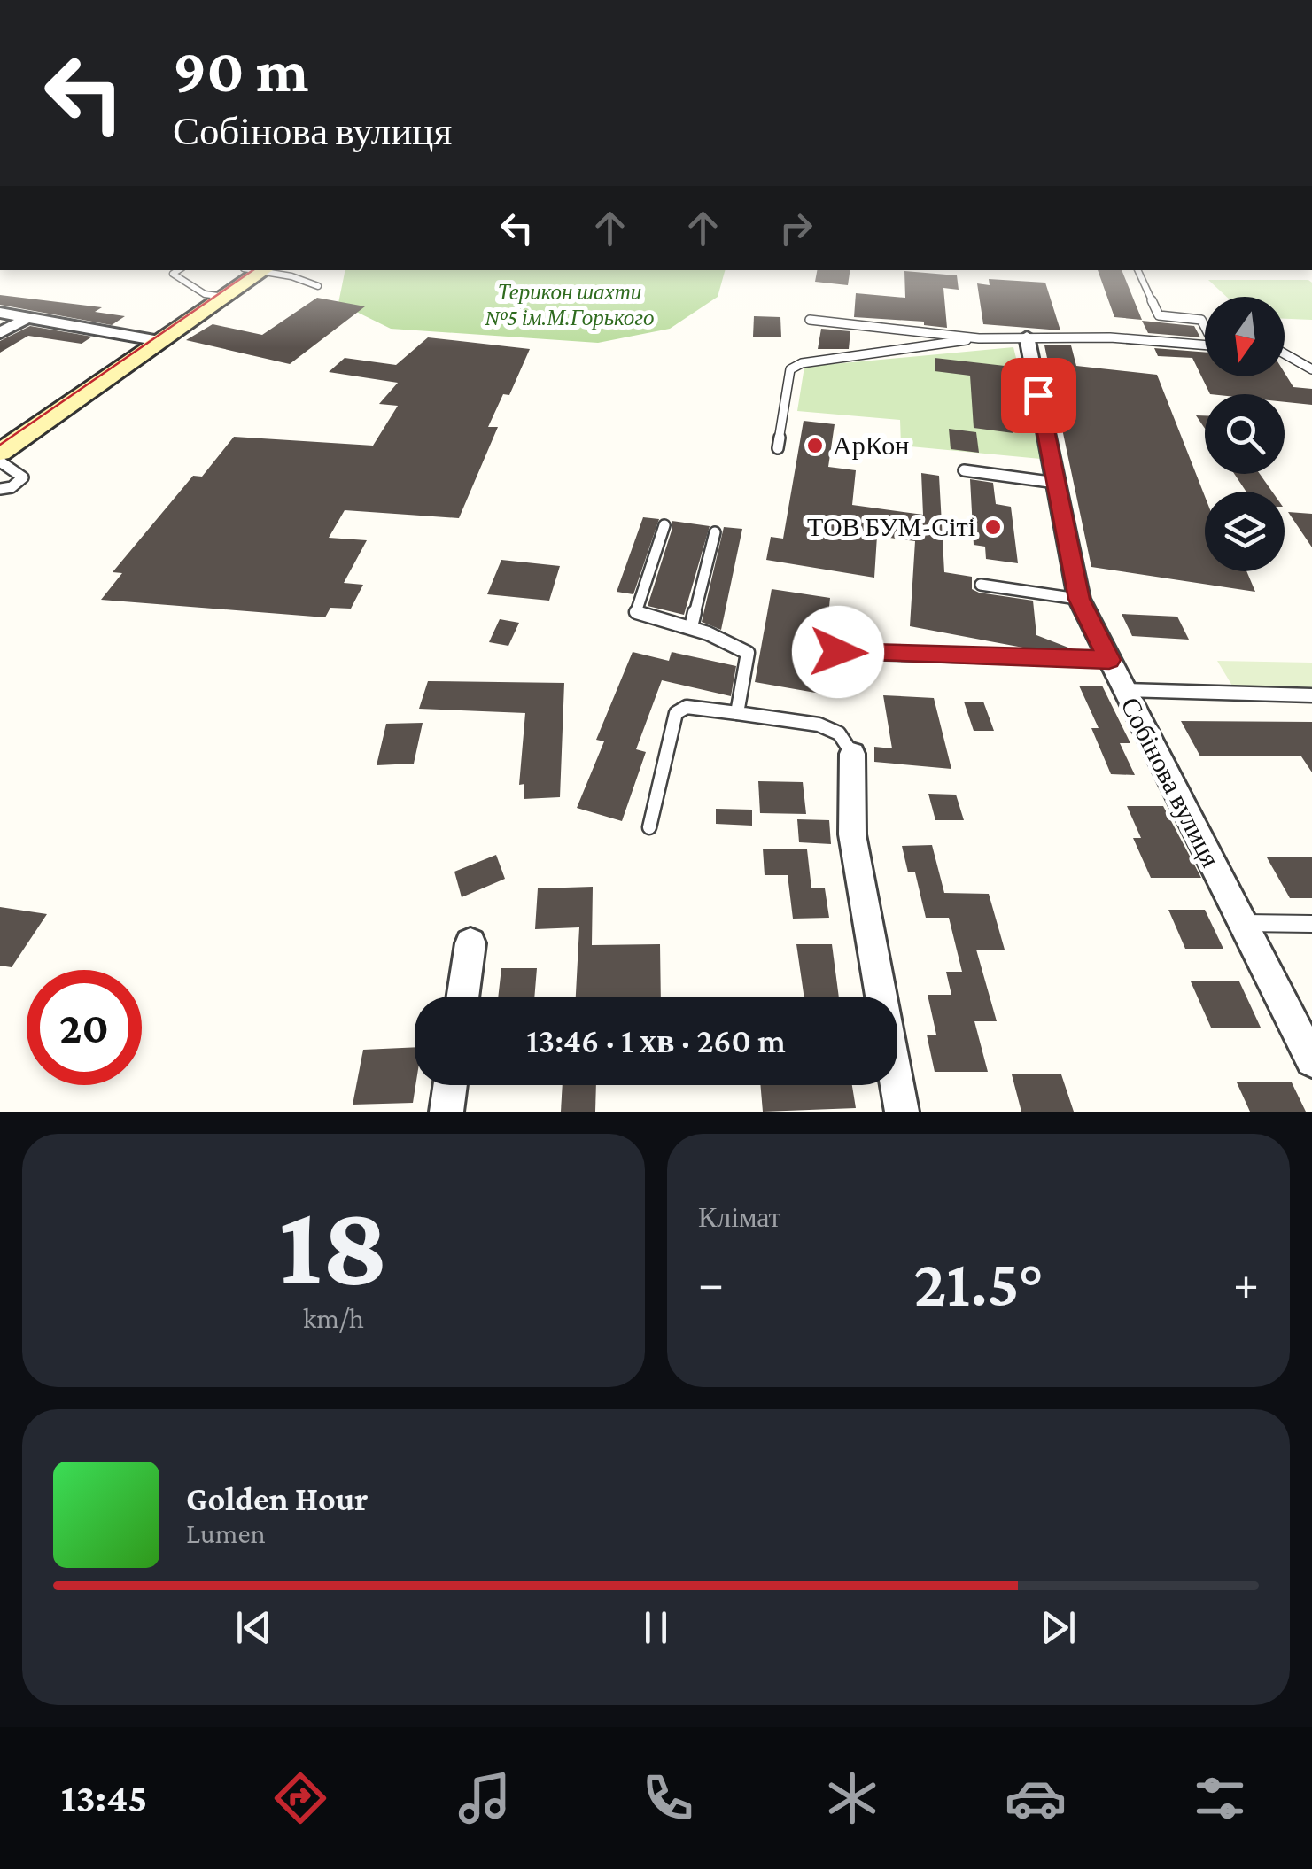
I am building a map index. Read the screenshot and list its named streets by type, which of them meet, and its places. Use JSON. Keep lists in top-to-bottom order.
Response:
{
  "streets": {
    "street": ["Собінова вулиця"]
  },
  "parks": ["Терикон шахти №5 ім.М.Горького"],
  "places": ["АрКон", "ТОВ БУМ-Сіті"],
  "north": "bottom",
  "page": {
    "turn": ["90 m", "Собінова вулиця"],
    "limit": "20",
    "trip": "13:46 · 1 хв · 260 m",
    "tile": [
      ["18", "km/h"],
      "Клімат"
    ],
    "heat": ["−", "21.5°", "+"],
    "song": ["Golden Hour", "Lumen"],
    "tabs": "13:45"
  }
}
